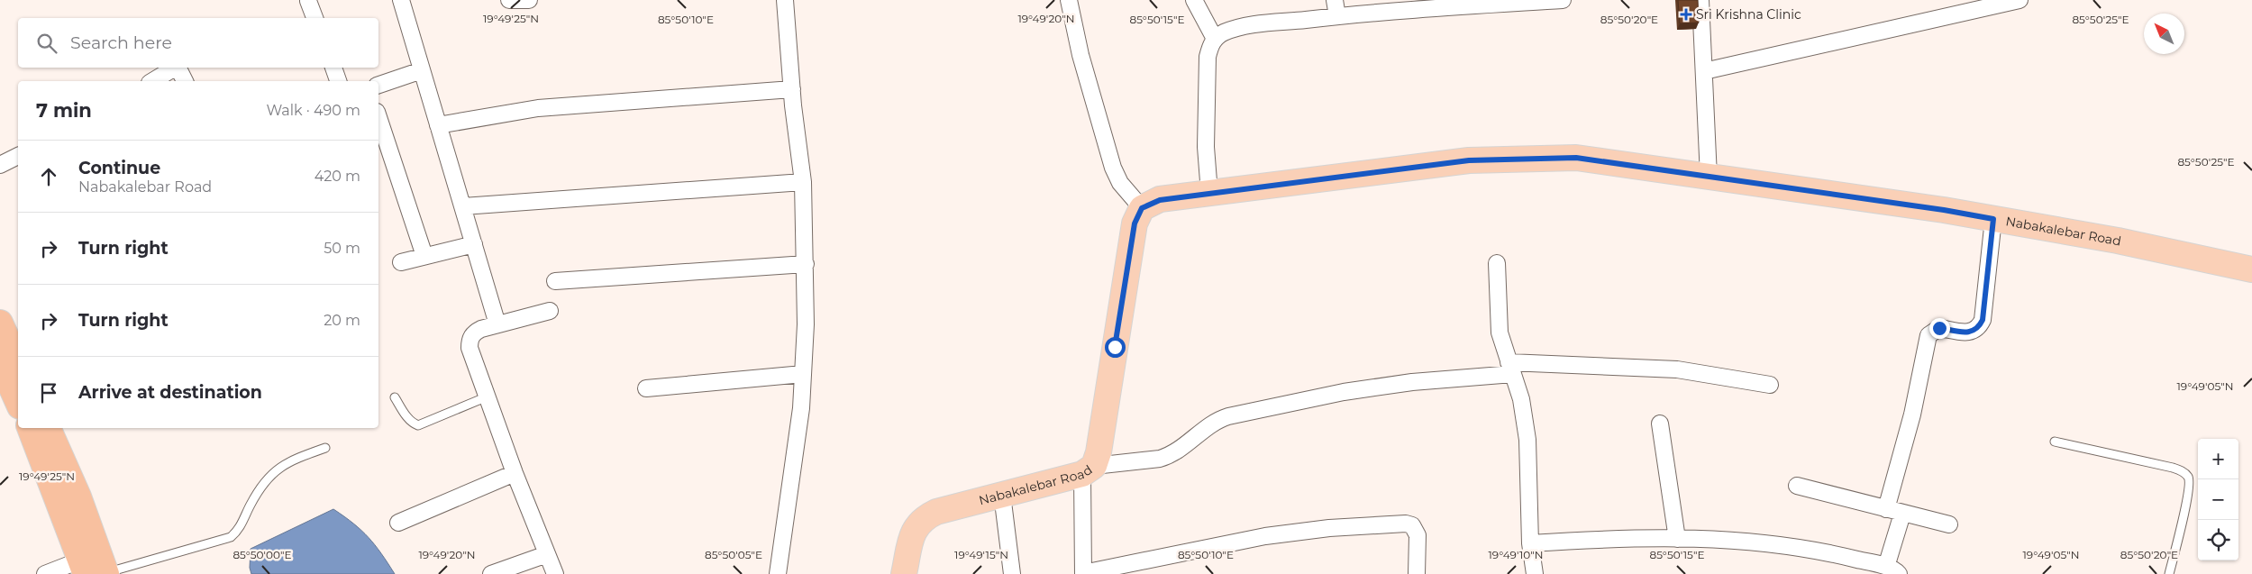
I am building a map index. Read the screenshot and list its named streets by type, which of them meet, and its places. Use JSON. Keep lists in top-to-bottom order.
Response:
{
  "streets": {
    "main road": ["Nabakalebar Road"]
  },
  "places": {
    "health": ["Sri Krishna Clinic"]
  },
  "north": "top left",
  "page": {
    "search": "Search here",
    "heading": ["7 min", "Walk · 490 m"],
    "list": [
      ["Continue", "Nabakalebar Road", "420 m"],
      ["Turn right", "50 m"],
      ["Turn right", "20 m"],
      "Arrive at destination"
    ],
    "map_buttons": ["+", "−"]
  },
  "coordinates": [
    "19°49'25\"N",
    "19°49'20\"N",
    "85°50'10\"E",
    "85°50'15\"E",
    "85°50'20\"E",
    "85°50'25\"E",
    "19°49'05\"N",
    "85°50'00\"E",
    "85°50'05\"E",
    "19°49'15\"N",
    "19°49'10\"N"
  ]
}
